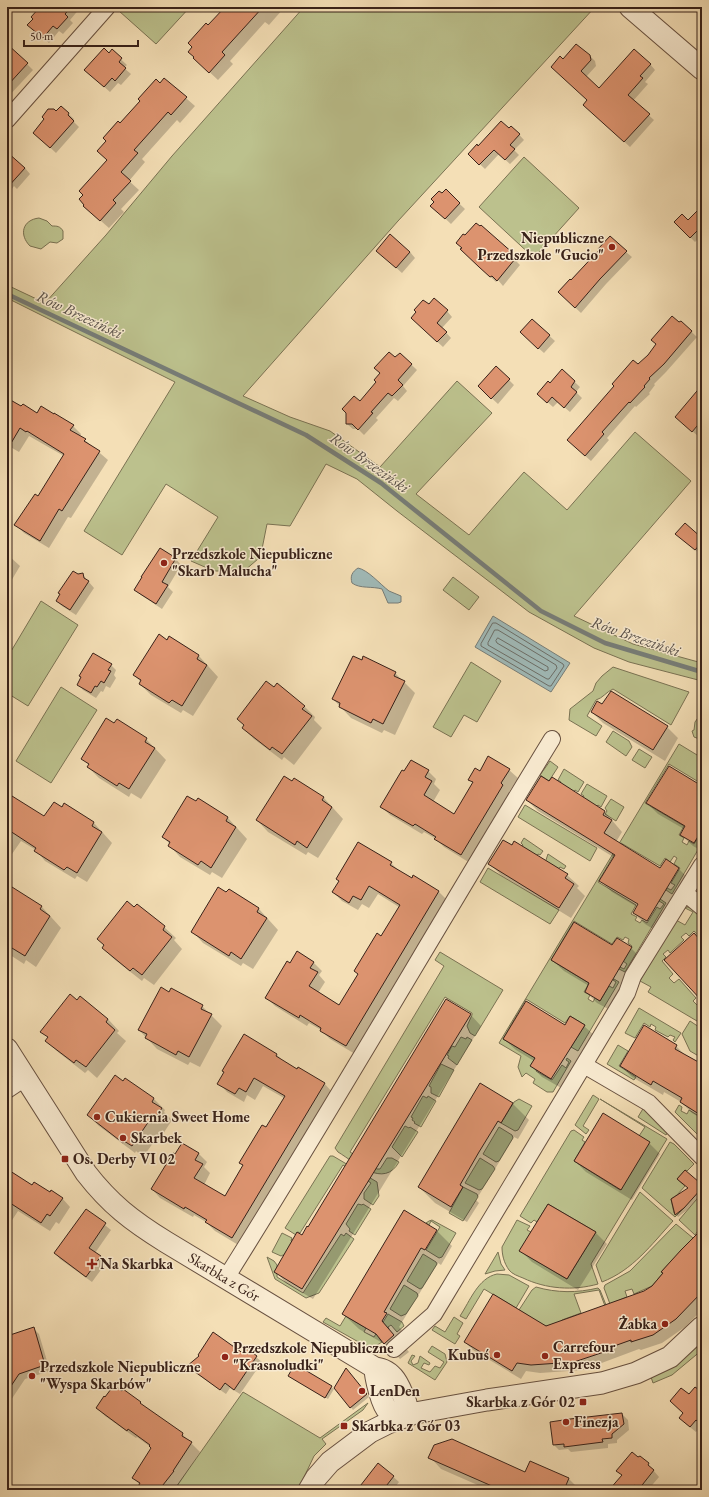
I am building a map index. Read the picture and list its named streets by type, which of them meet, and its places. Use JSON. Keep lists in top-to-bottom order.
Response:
{
  "streets": {
    "street": ["Skarbka z Gór"]
  },
  "water": ["Rów Brzeziński"],
  "places": {
    "other": [
      "Niepubliczne Przedszkole \"Gucio\"",
      "Przedszkole Niepubliczne \"Skarb Malucha\"",
      "Cukiernia Sweet Home",
      "Skarbek",
      "Żabka",
      "Kubuś",
      "Carrefour Express",
      "Przedszkole Niepubliczne \"Krasnoludki\"",
      "Przedszkole Niepubliczne \"Wyspa Skarbów\"",
      "LenDen",
      "Finezja"
    ],
    "transit": ["Os. Derby VI 02", "Skarbka z Gór 02", "Skarbka z Gór 03"],
    "health": ["Na Skarbka"]
  },
  "scale_bar": "50 m"
}
